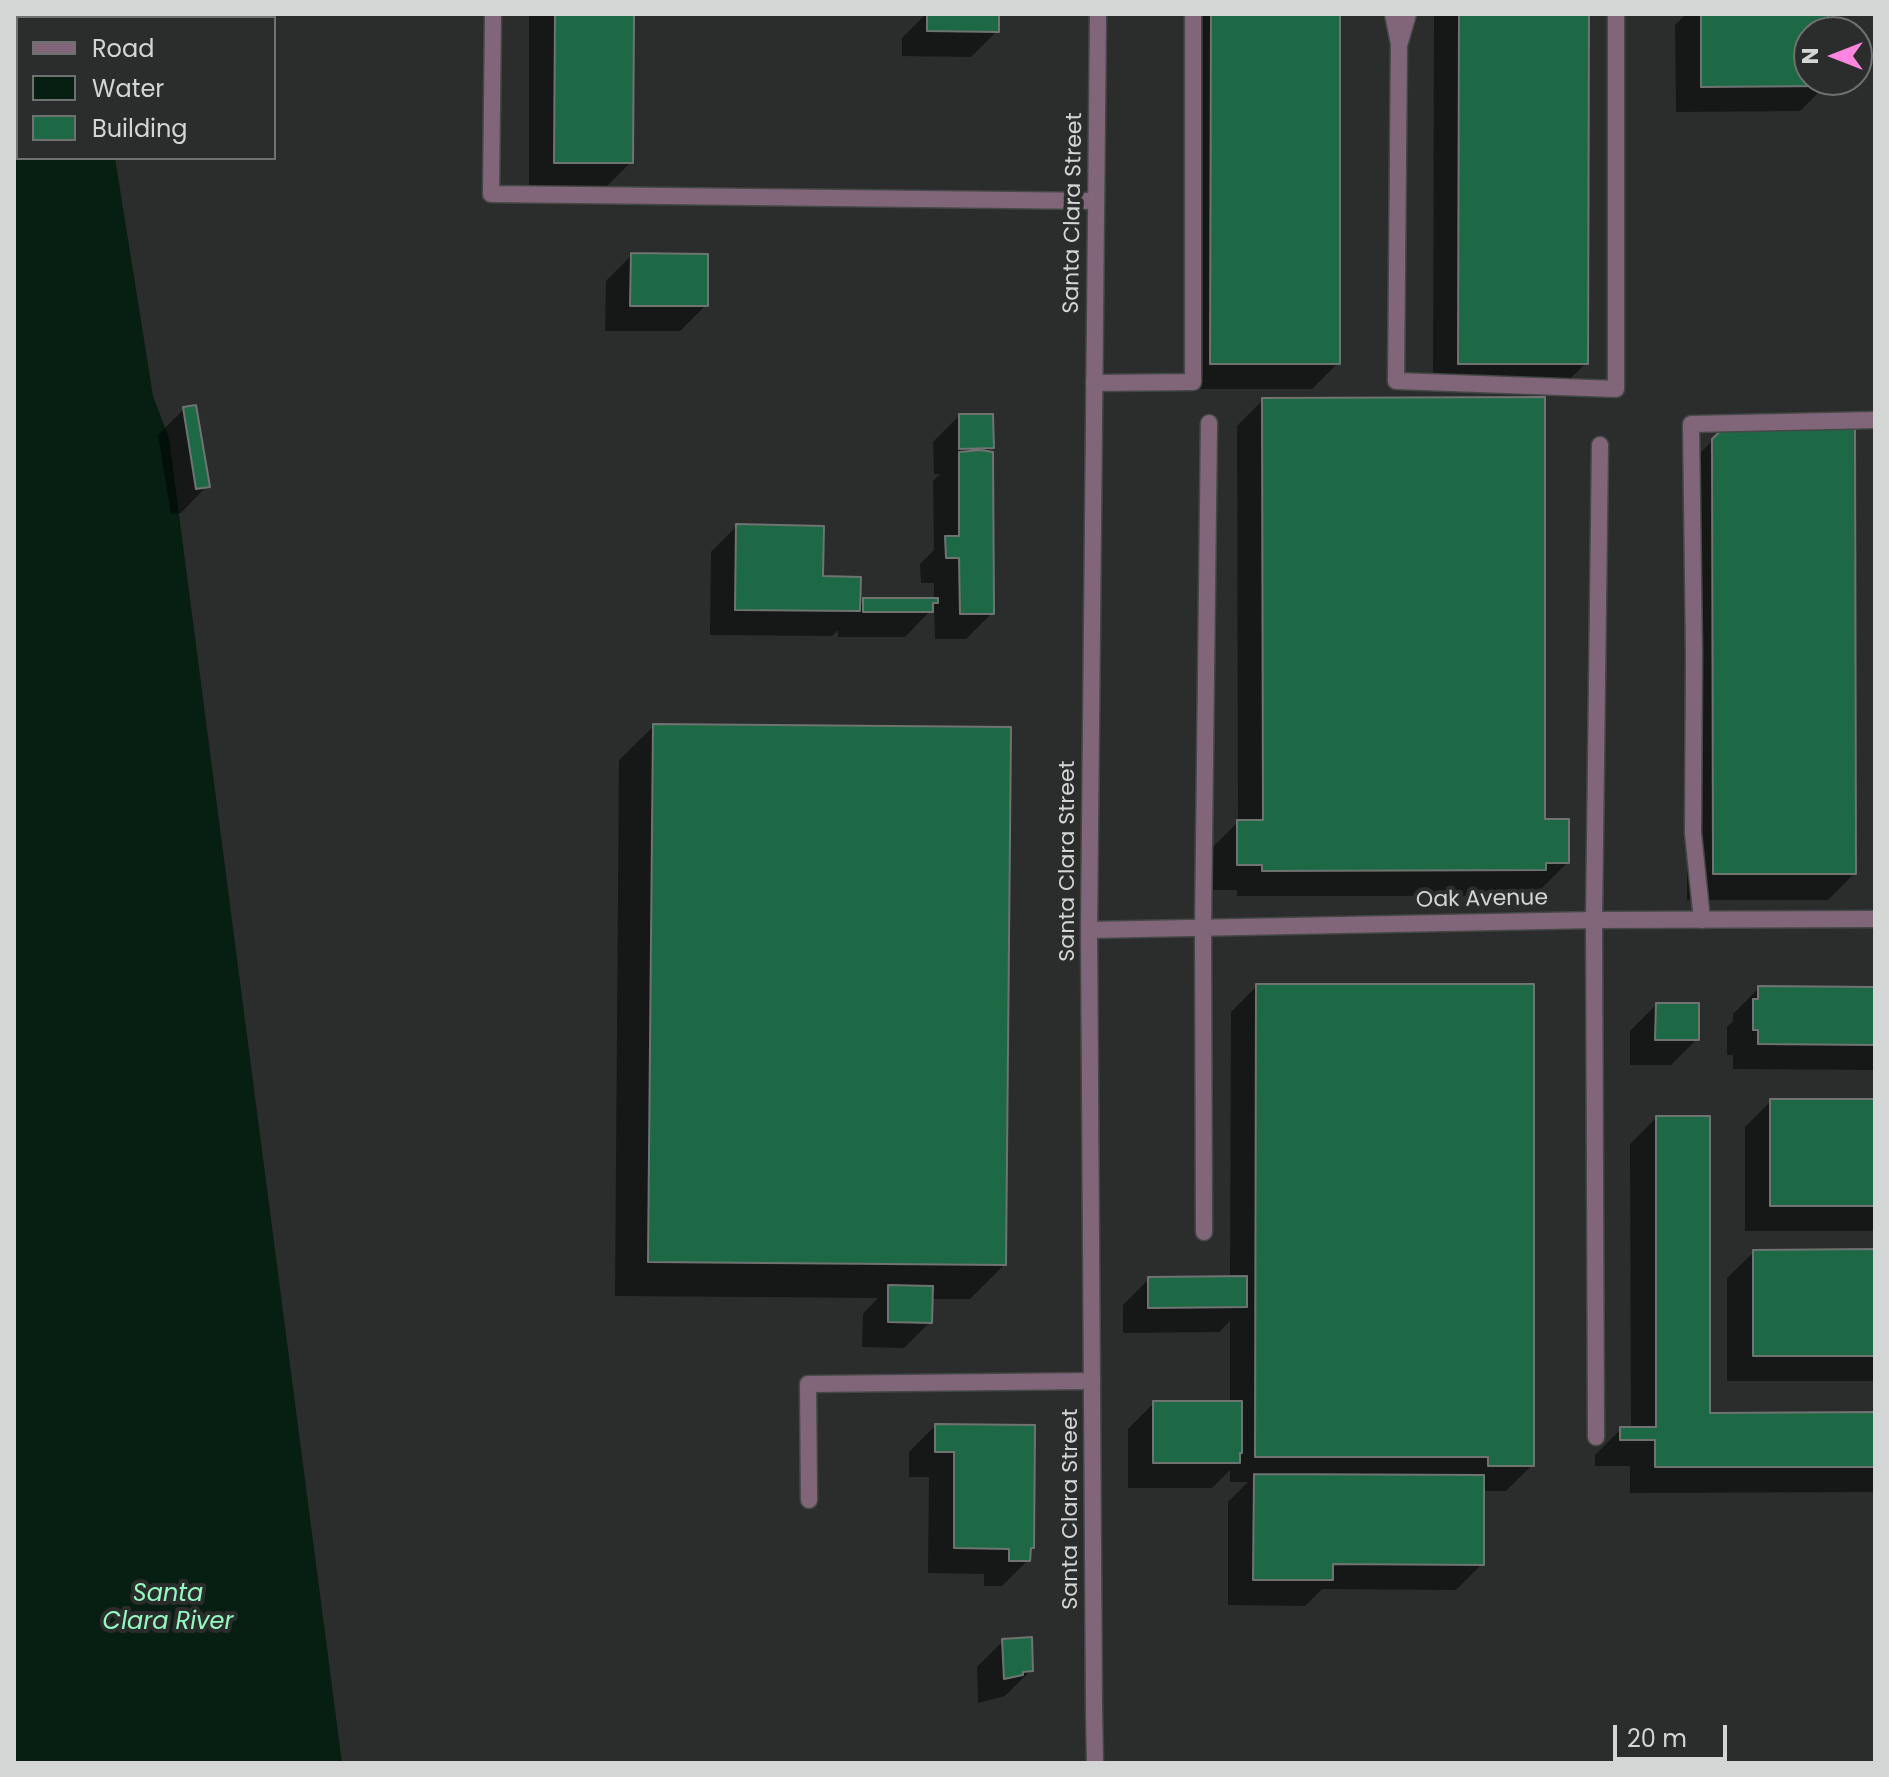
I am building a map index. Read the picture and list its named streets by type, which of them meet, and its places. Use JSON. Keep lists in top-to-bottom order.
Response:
{
  "streets": {
    "street": ["Santa Clara Street", "Oak Avenue"]
  },
  "crossings": [
    ["Santa Clara Street", "Oak Avenue"]
  ],
  "water": ["Santa Clara River"],
  "legend": ["Road", "Water", "Building"],
  "scale_bar": "20 m",
  "north": "left"
}
